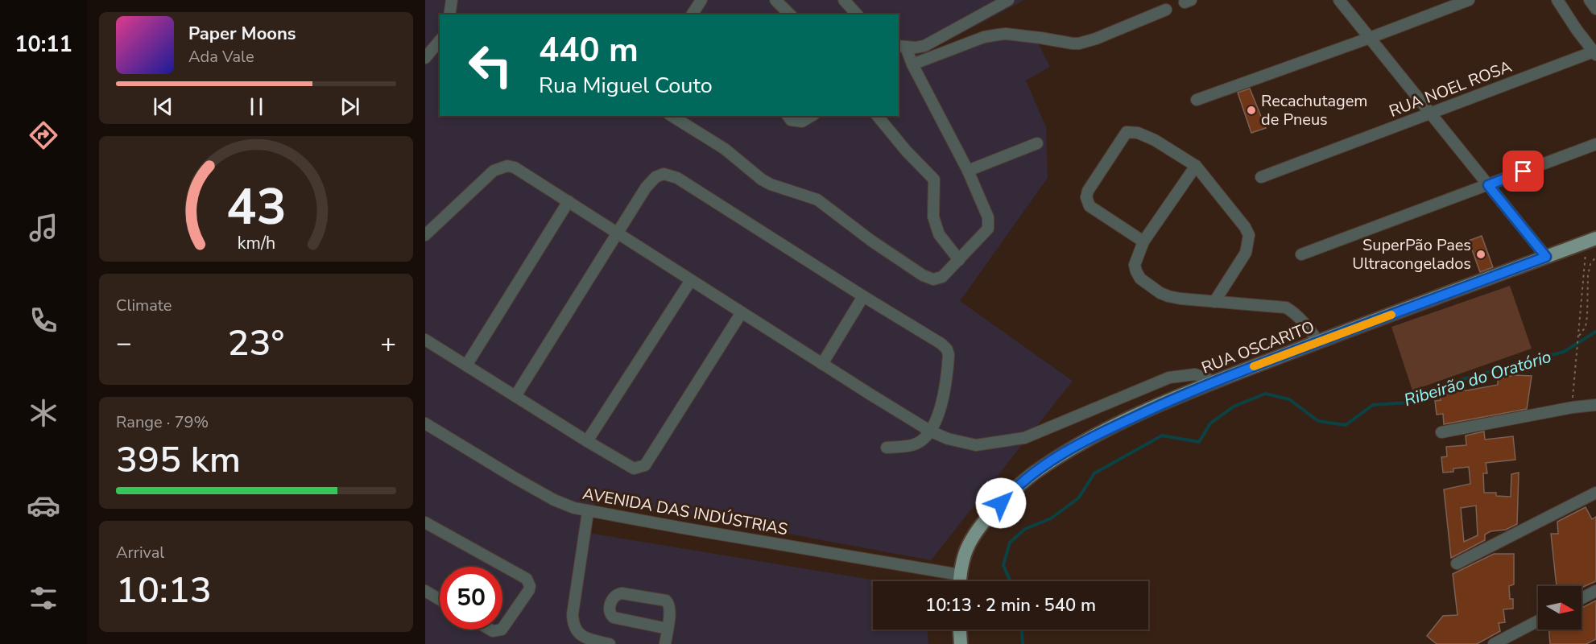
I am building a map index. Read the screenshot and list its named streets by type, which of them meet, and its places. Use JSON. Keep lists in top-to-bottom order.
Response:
{
  "streets": {
    "main road": ["RUA OSCARITO"],
    "street": ["RUA NOEL ROSA", "AVENIDA DAS INDÚSTRIAS"]
  },
  "crossings": [
    ["RUA OSCARITO", "AVENIDA DAS INDÚSTRIAS"]
  ],
  "water": ["Ribeirão do Oratório"],
  "places": ["Recachutagem de Pneus", "SuperPão Paes Ultracongelados"],
  "north": "right",
  "page": {
    "tabs": "10:11",
    "turn": ["440 m", "Rua Miguel Couto"],
    "song": ["Paper Moons", "Ada Vale"],
    "tile": [
      "Climate",
      ["Range · 79%", "395 km"],
      ["Arrival", "10:13"]
    ],
    "heat": ["−", "23°", "+"],
    "limit": "50",
    "trip": "10:13 · 2 min · 540 m",
    "gauge": ["43", "km/h"]
  }
}
